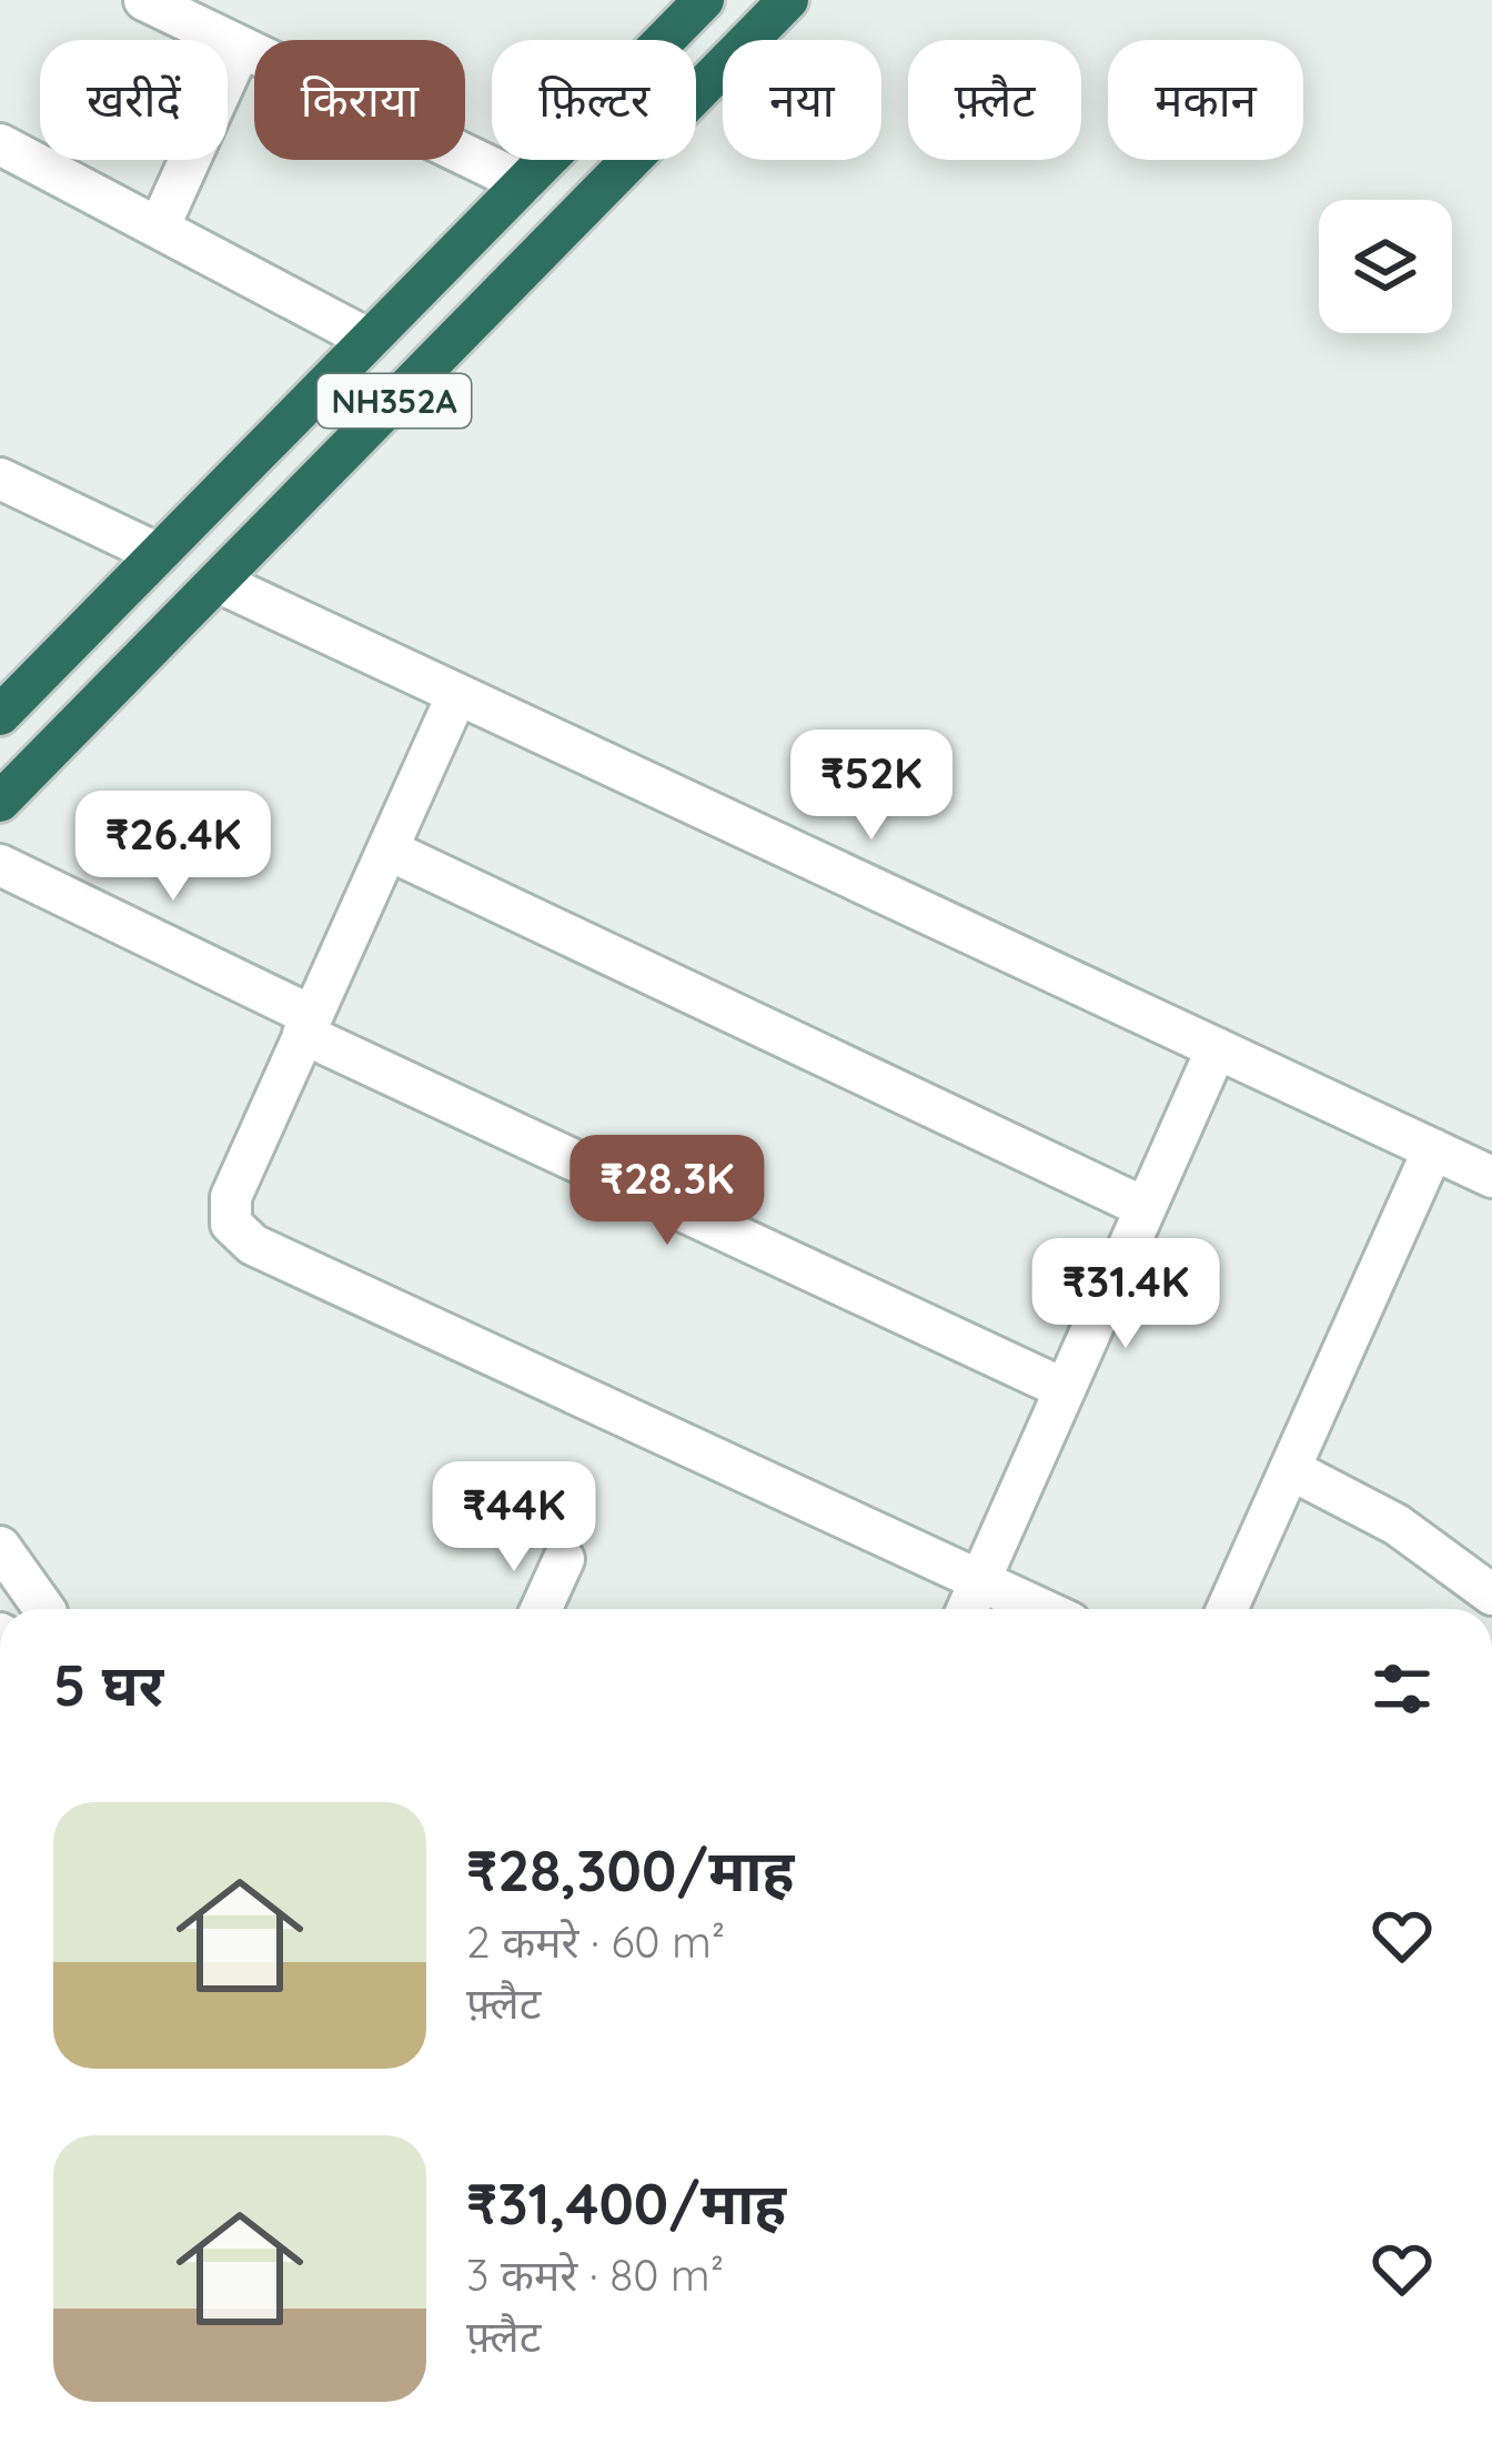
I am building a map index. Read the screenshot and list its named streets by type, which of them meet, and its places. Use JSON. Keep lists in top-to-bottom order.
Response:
{
  "streets": {
    "highway": ["NH352A"]
  },
  "page": {
    "chip": [
      "खरीदें",
      "किराया",
      "फ़िल्टर",
      "नया",
      "फ़्लैट",
      "मकान"
    ],
    "price": [
      "₹52K",
      "₹26.4K",
      "₹28.3K",
      "₹31.4K",
      "₹44K"
    ],
    "heading": "5 घर",
    "list": [
      {
        "name": "₹28,300/माह",
        "note": "2 कमरे · 60 m² · फ़्लैट"
      },
      {
        "name": "₹31,400/माह",
        "note": "3 कमरे · 80 m² · फ़्लैट"
      }
    ]
  }
}
